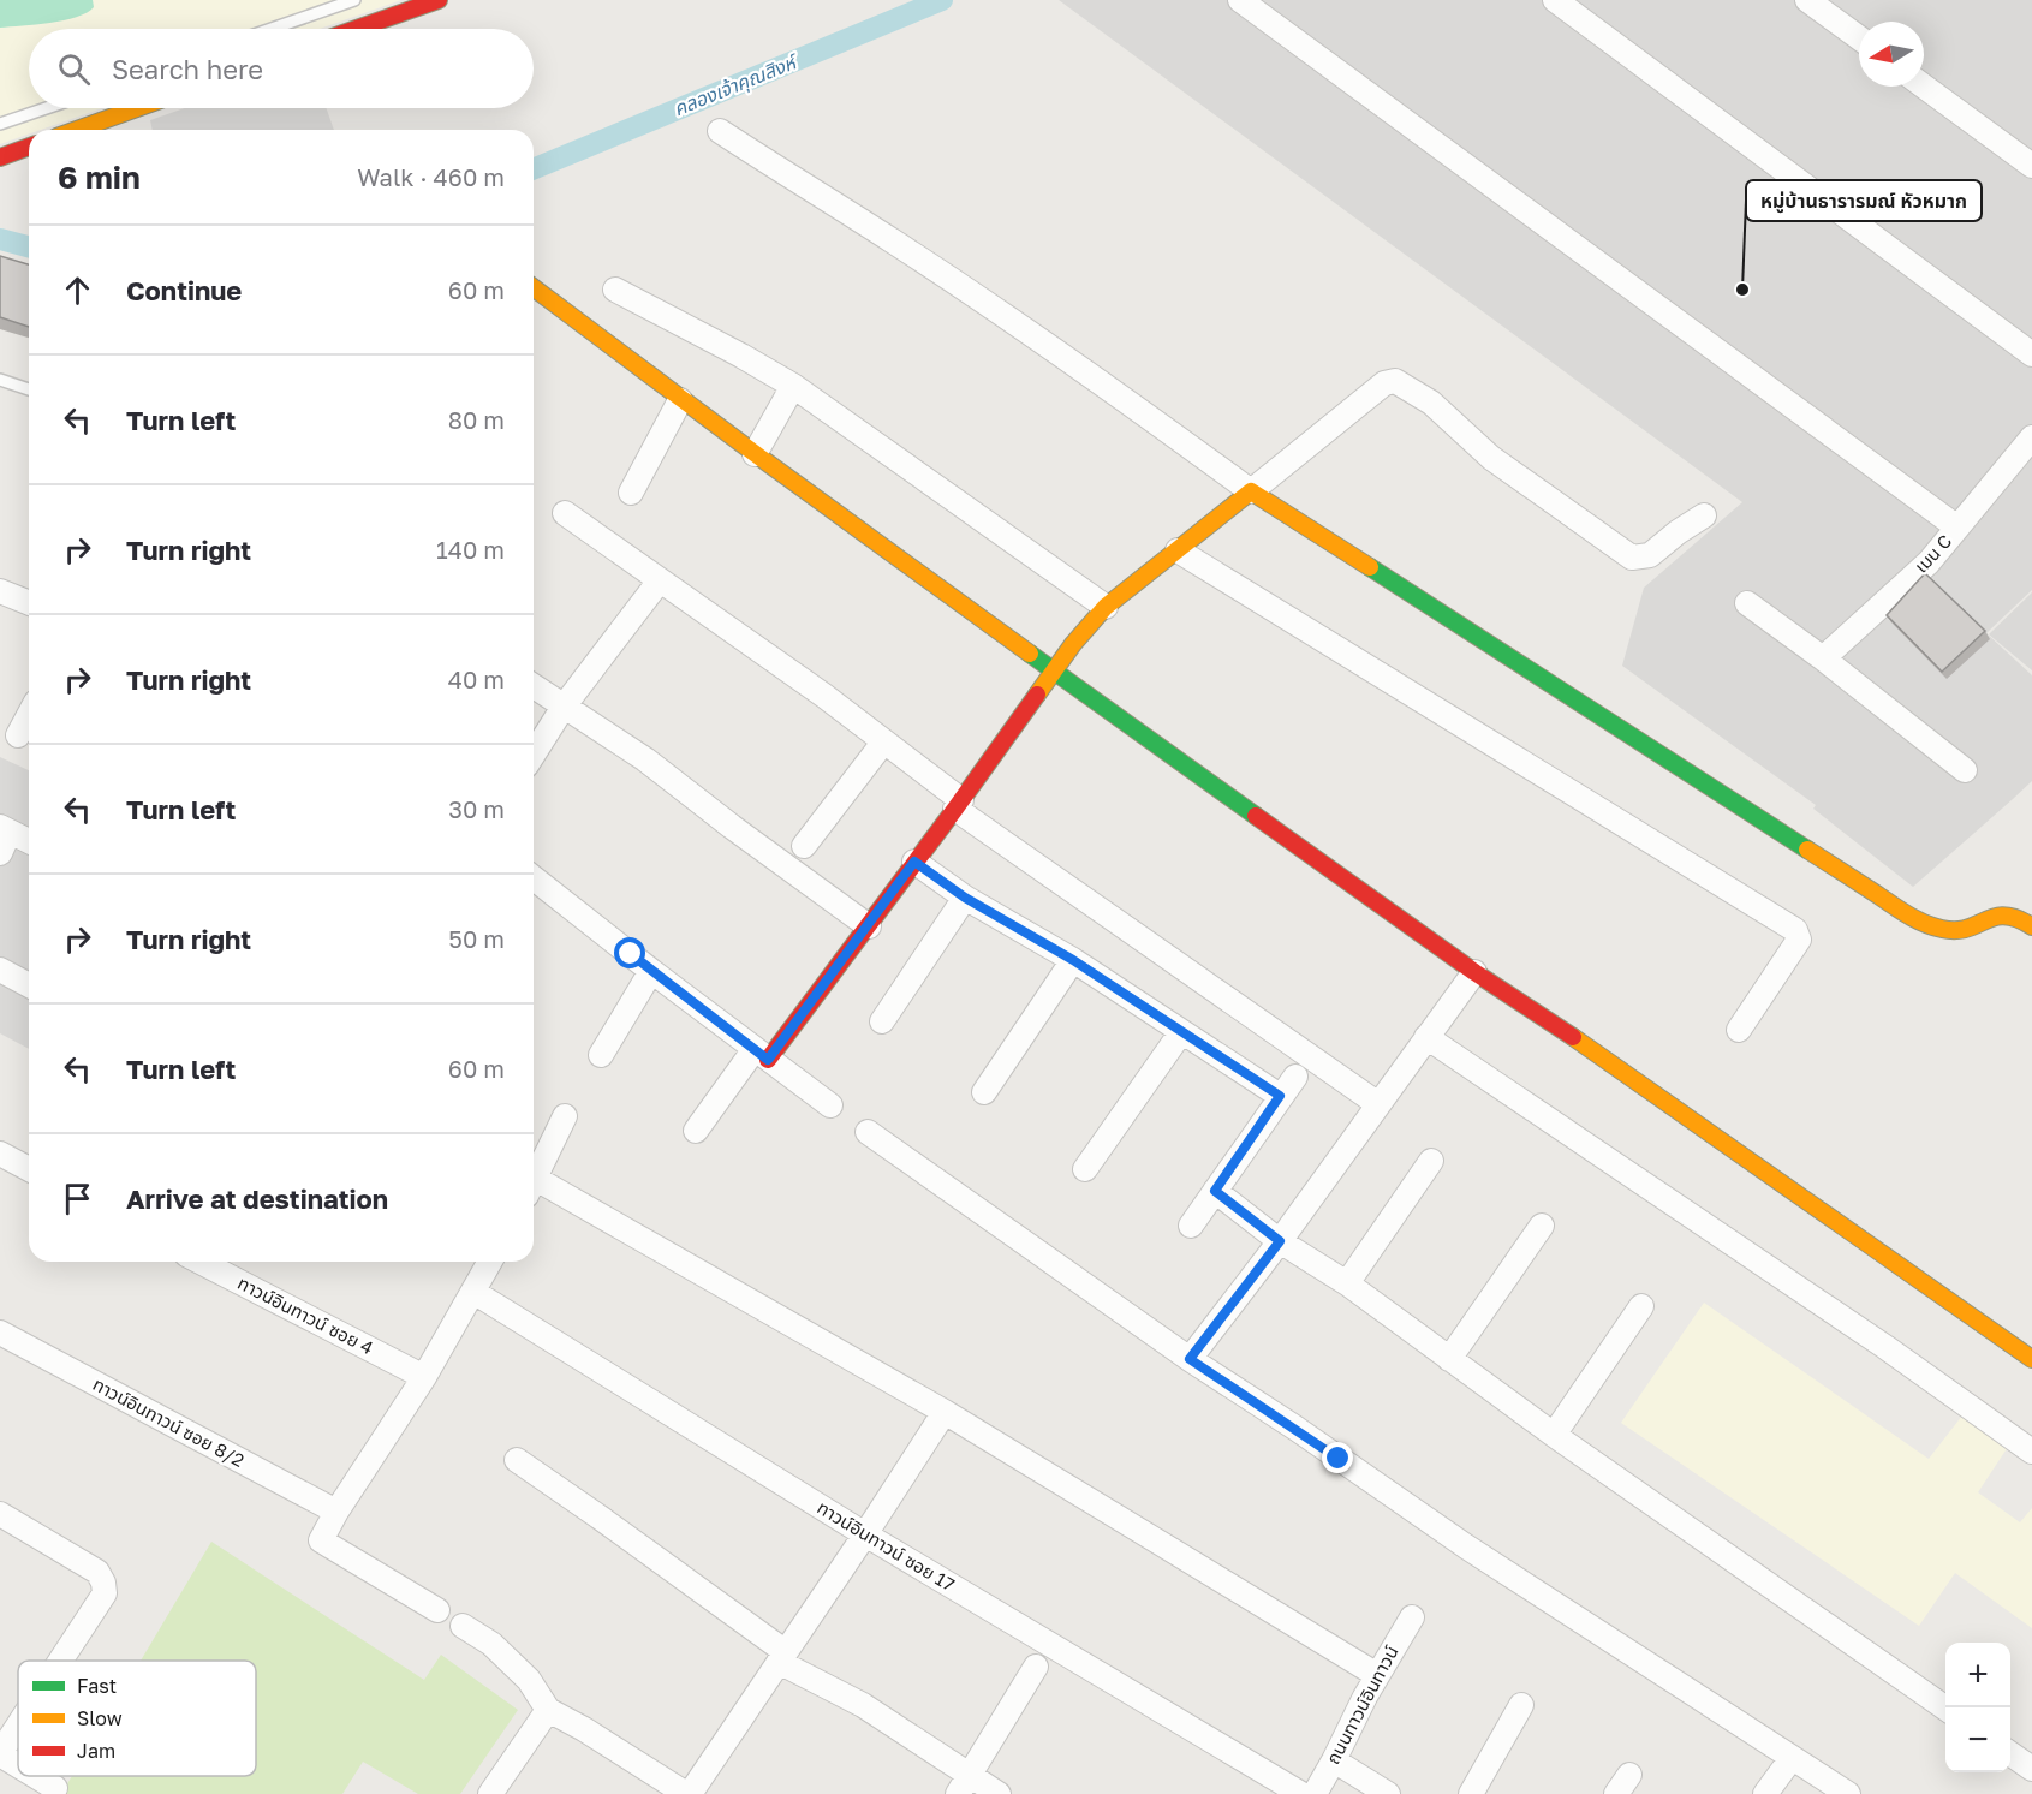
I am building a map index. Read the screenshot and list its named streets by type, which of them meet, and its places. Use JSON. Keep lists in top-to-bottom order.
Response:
{
  "streets": {
    "street": [
      "เมน C",
      "ทาวน์อินทาวน์ ซอย 4",
      "ทาวน์อินทาวน์ ซอย 8/2",
      "ทาวน์อินทาวน์ ซอย 17",
      "ถนนทาวน์อินทาวน์"
    ]
  },
  "water": ["คลองเจ้าคุณสิงห์"],
  "places": ["หมู่บ้านธารารมณ์ หัวหมาก"],
  "legend": ["Fast", "Slow", "Jam"],
  "north": "left",
  "page": {
    "search": "Search here",
    "heading": ["6 min", "Walk · 460 m"],
    "list": [
      ["Continue", "60 m"],
      ["Turn left", "80 m"],
      ["Turn right", "140 m"],
      ["Turn right", "40 m"],
      ["Turn left", "30 m"],
      ["Turn right", "50 m"],
      ["Turn left", "60 m"],
      "Arrive at destination"
    ],
    "map_buttons": ["+", "−"]
  }
}
